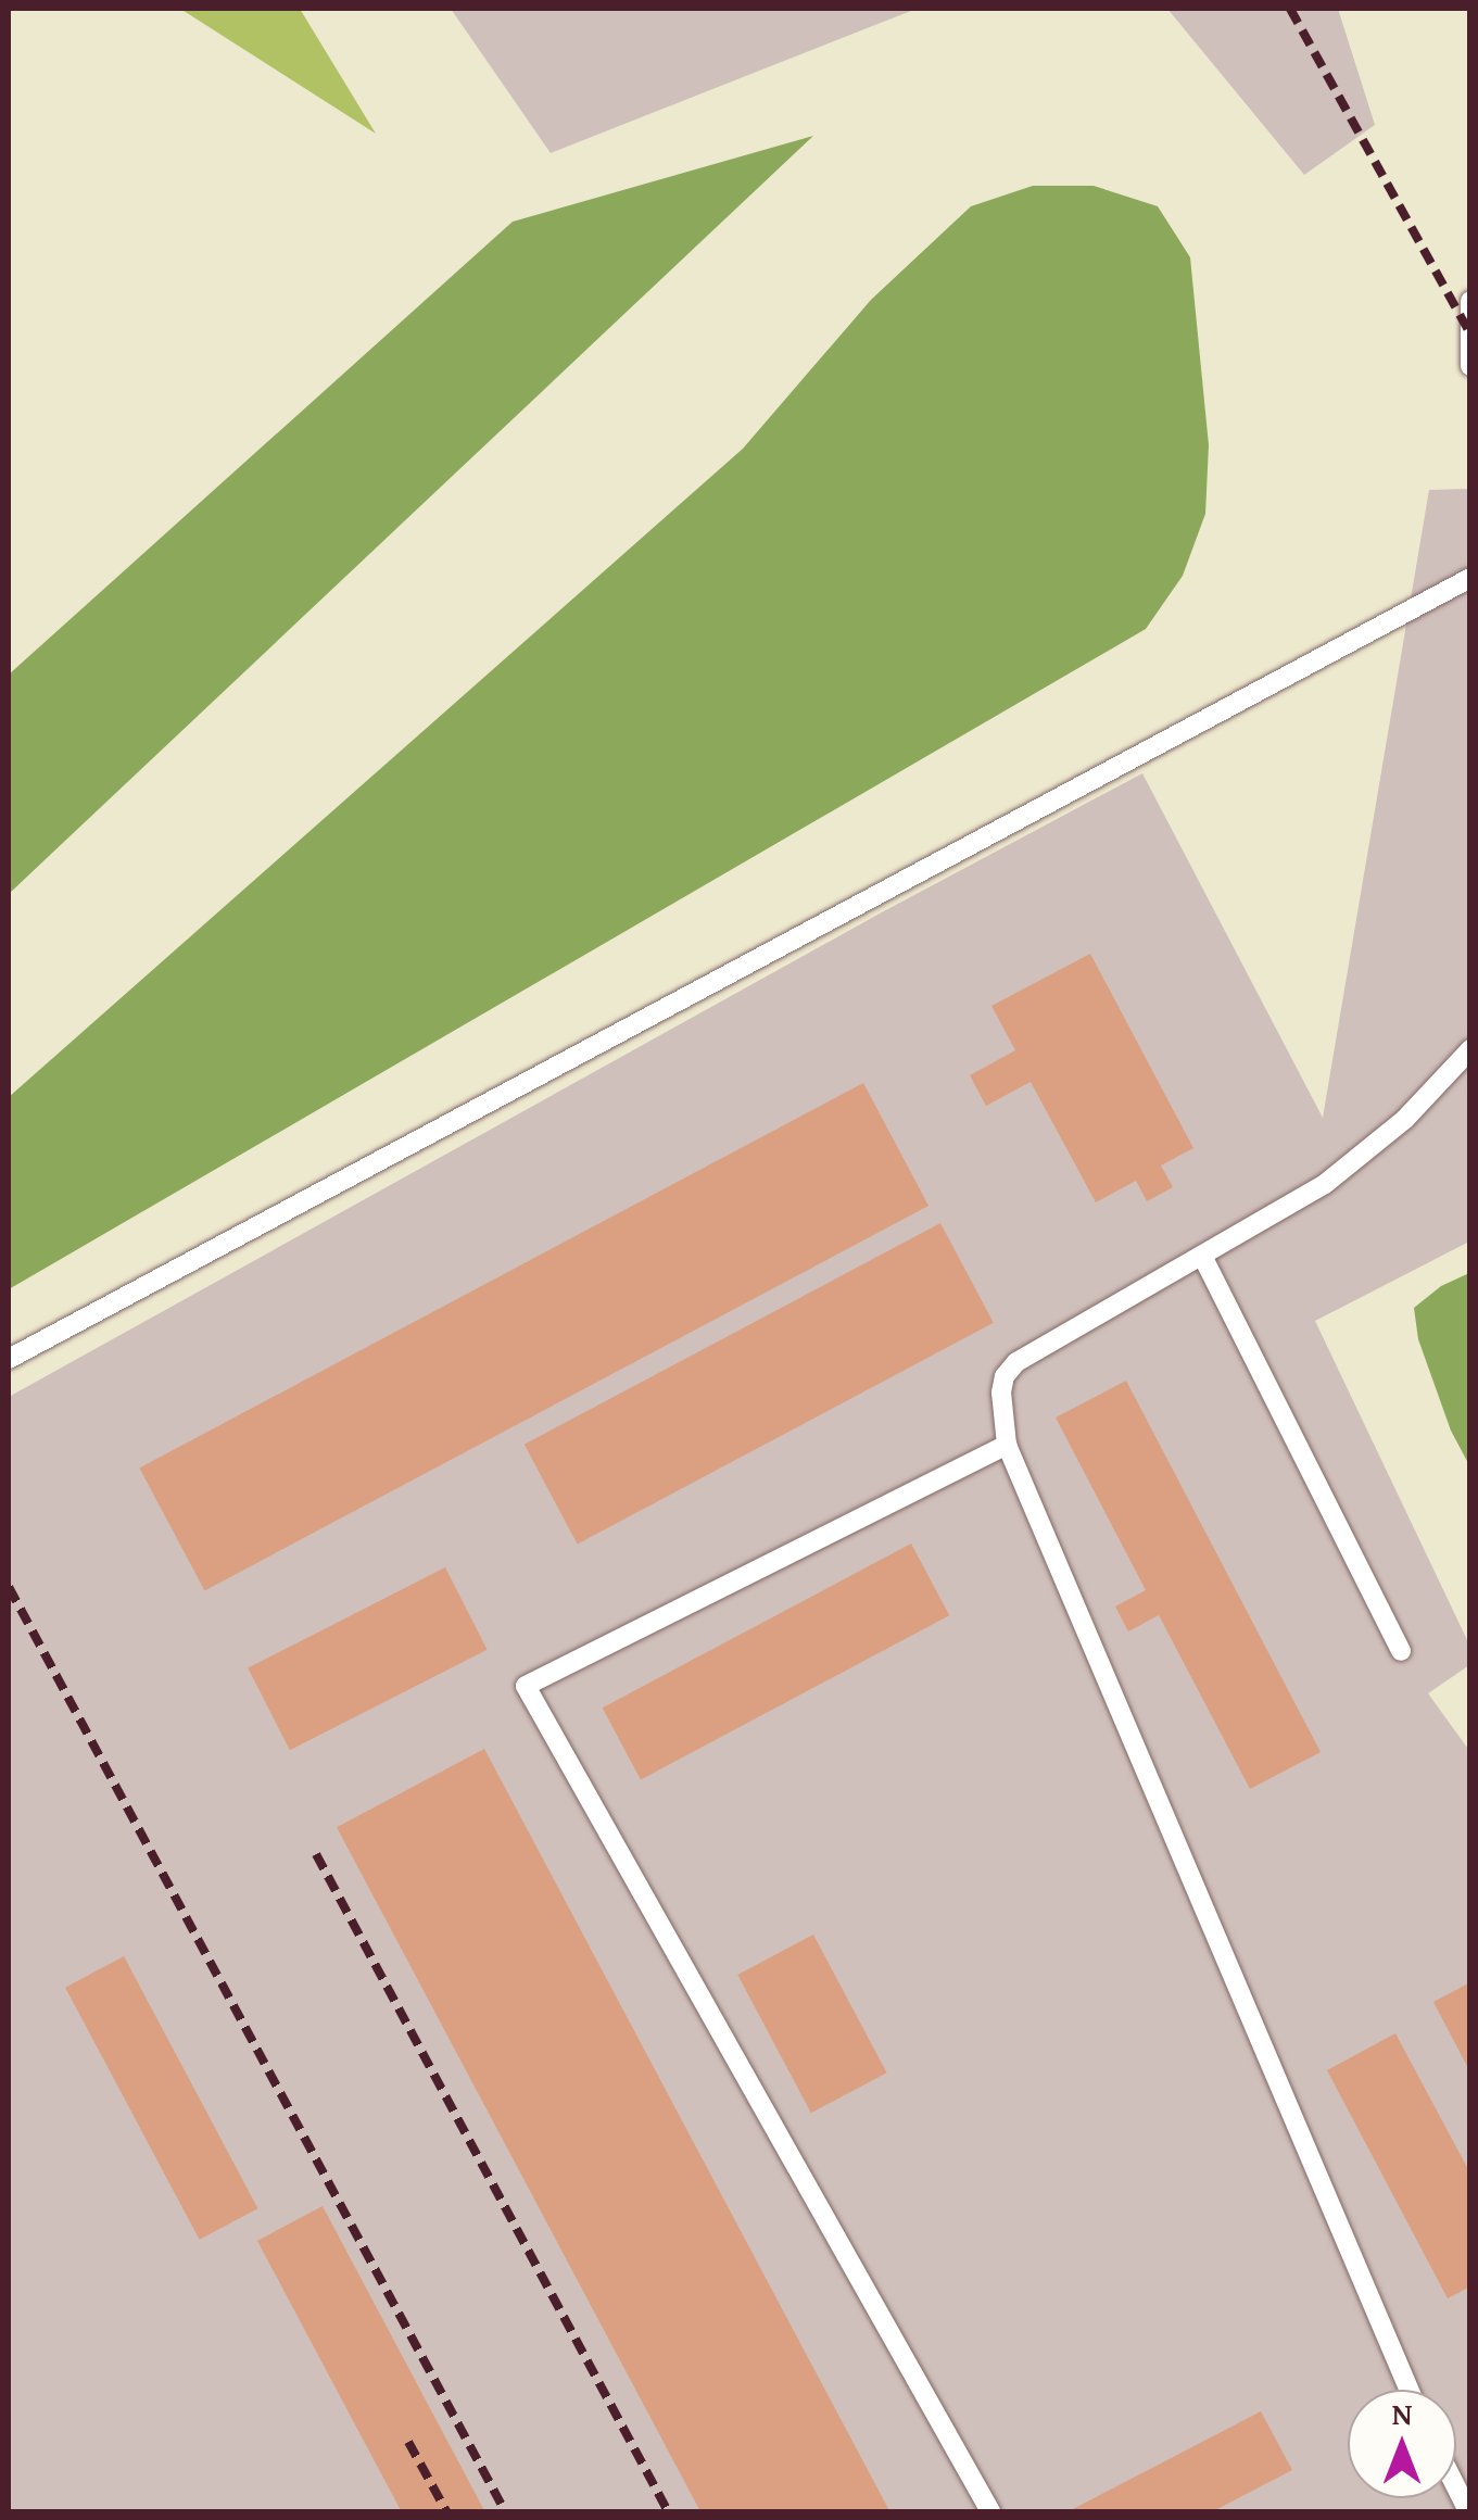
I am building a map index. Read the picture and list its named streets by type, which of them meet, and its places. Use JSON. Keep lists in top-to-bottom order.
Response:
{
  "north": "top"
}
